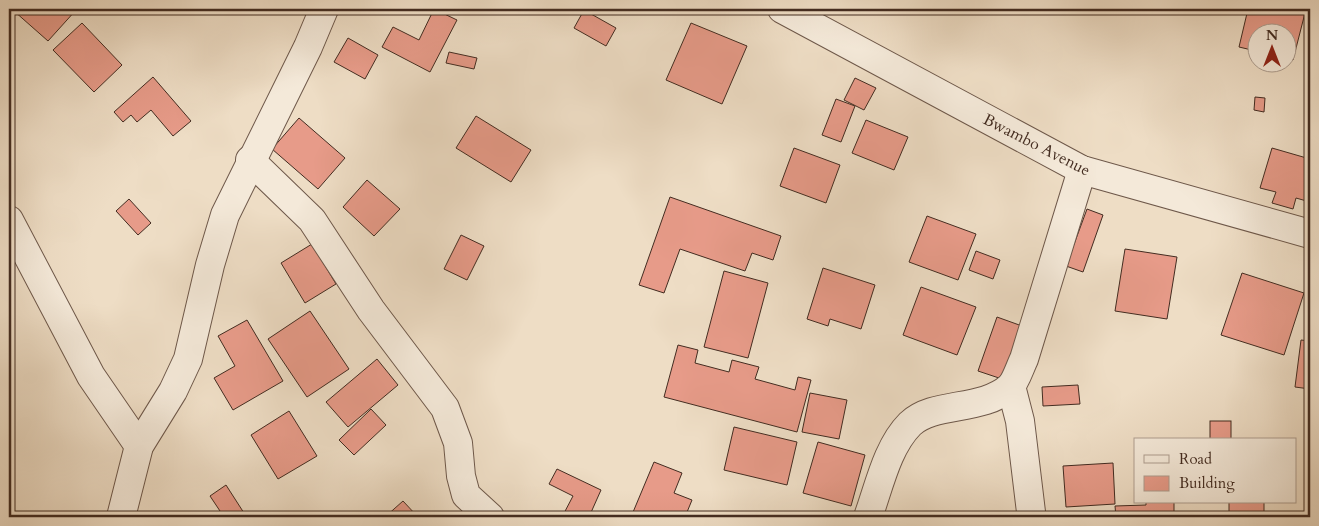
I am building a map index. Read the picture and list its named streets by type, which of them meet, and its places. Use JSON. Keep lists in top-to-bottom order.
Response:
{
  "streets": {
    "street": ["Bwambo Avenue"]
  },
  "legend": ["Road", "Building"],
  "north": "top"
}
